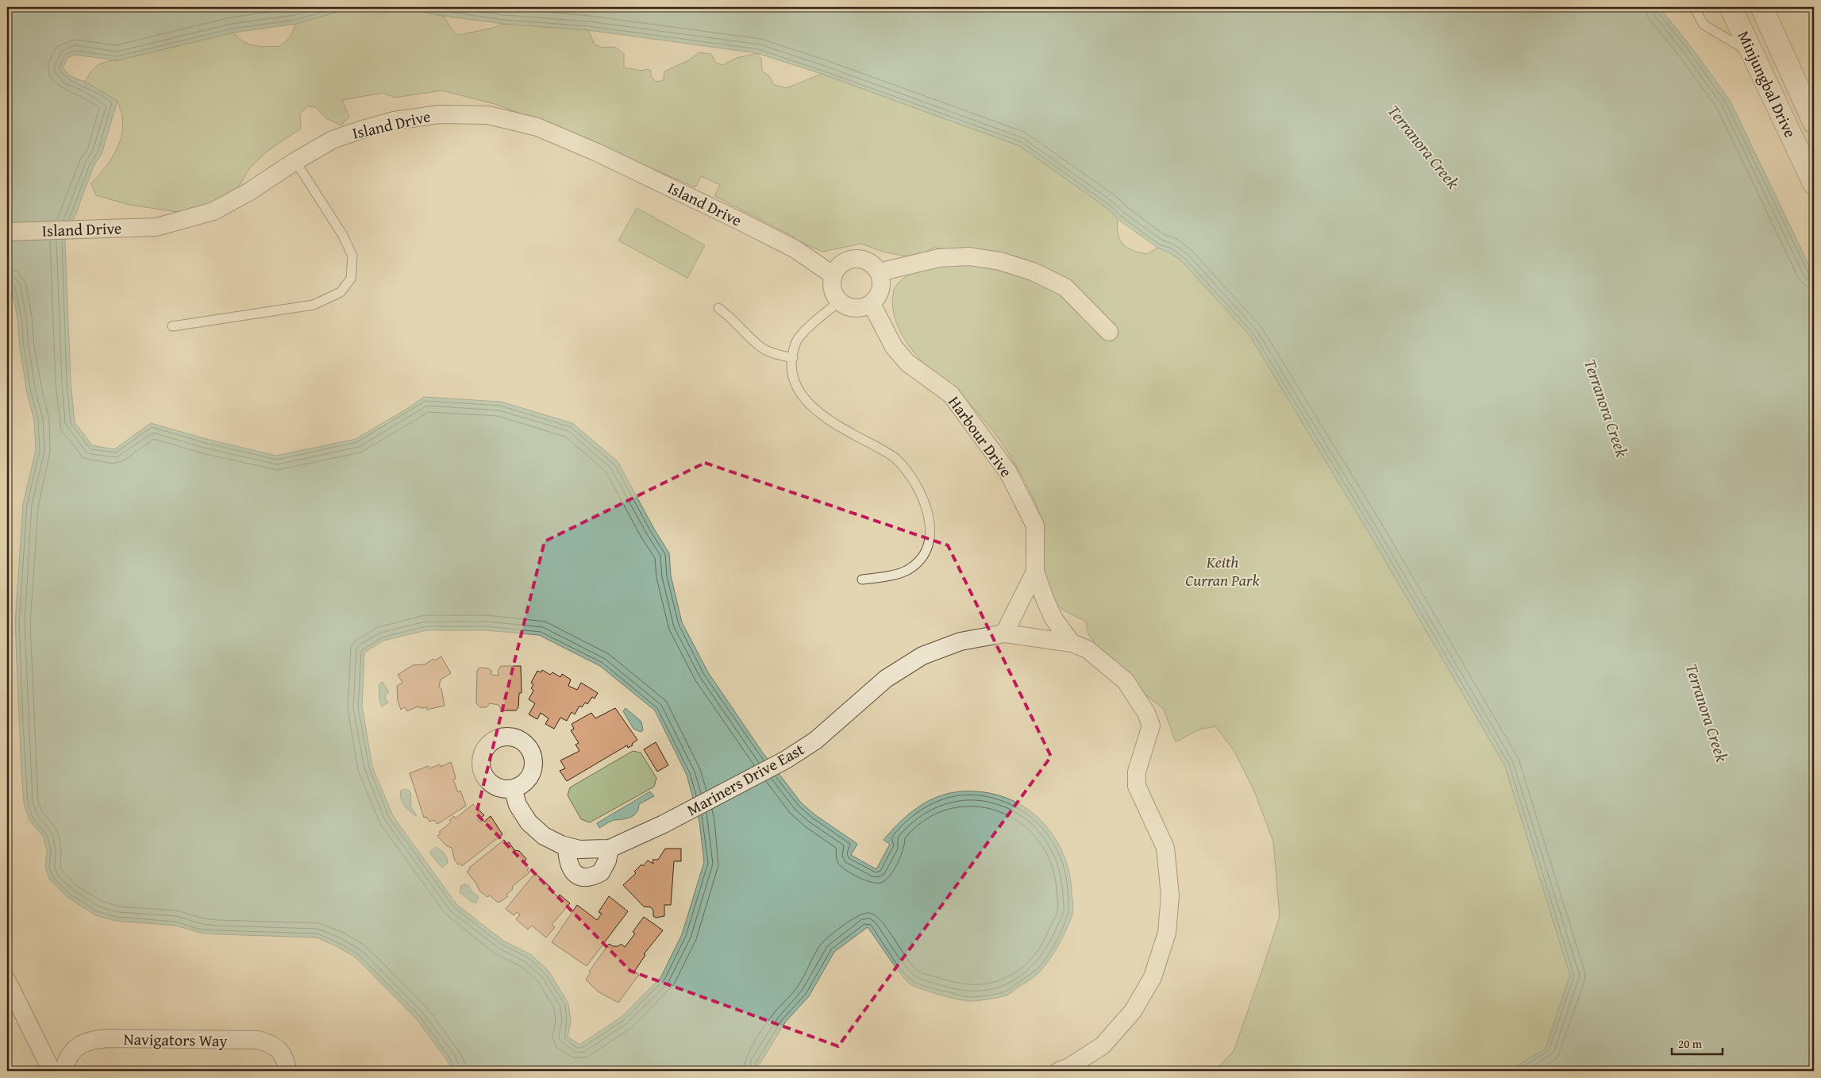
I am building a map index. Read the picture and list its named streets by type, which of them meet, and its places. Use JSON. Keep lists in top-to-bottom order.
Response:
{
  "streets": {
    "main road": ["Minjungbal Drive"],
    "street": [
      "Island Drive",
      "Harbour Drive",
      "Mariners Drive East",
      "Navigators Way"
    ]
  },
  "crossings": [
    ["Island Drive", "Harbour Drive"],
    ["Harbour Drive", "Mariners Drive East"]
  ],
  "water": ["Terranora Creek"],
  "parks": ["Keith Curran Park"],
  "scale_bar": "20 m"
}
